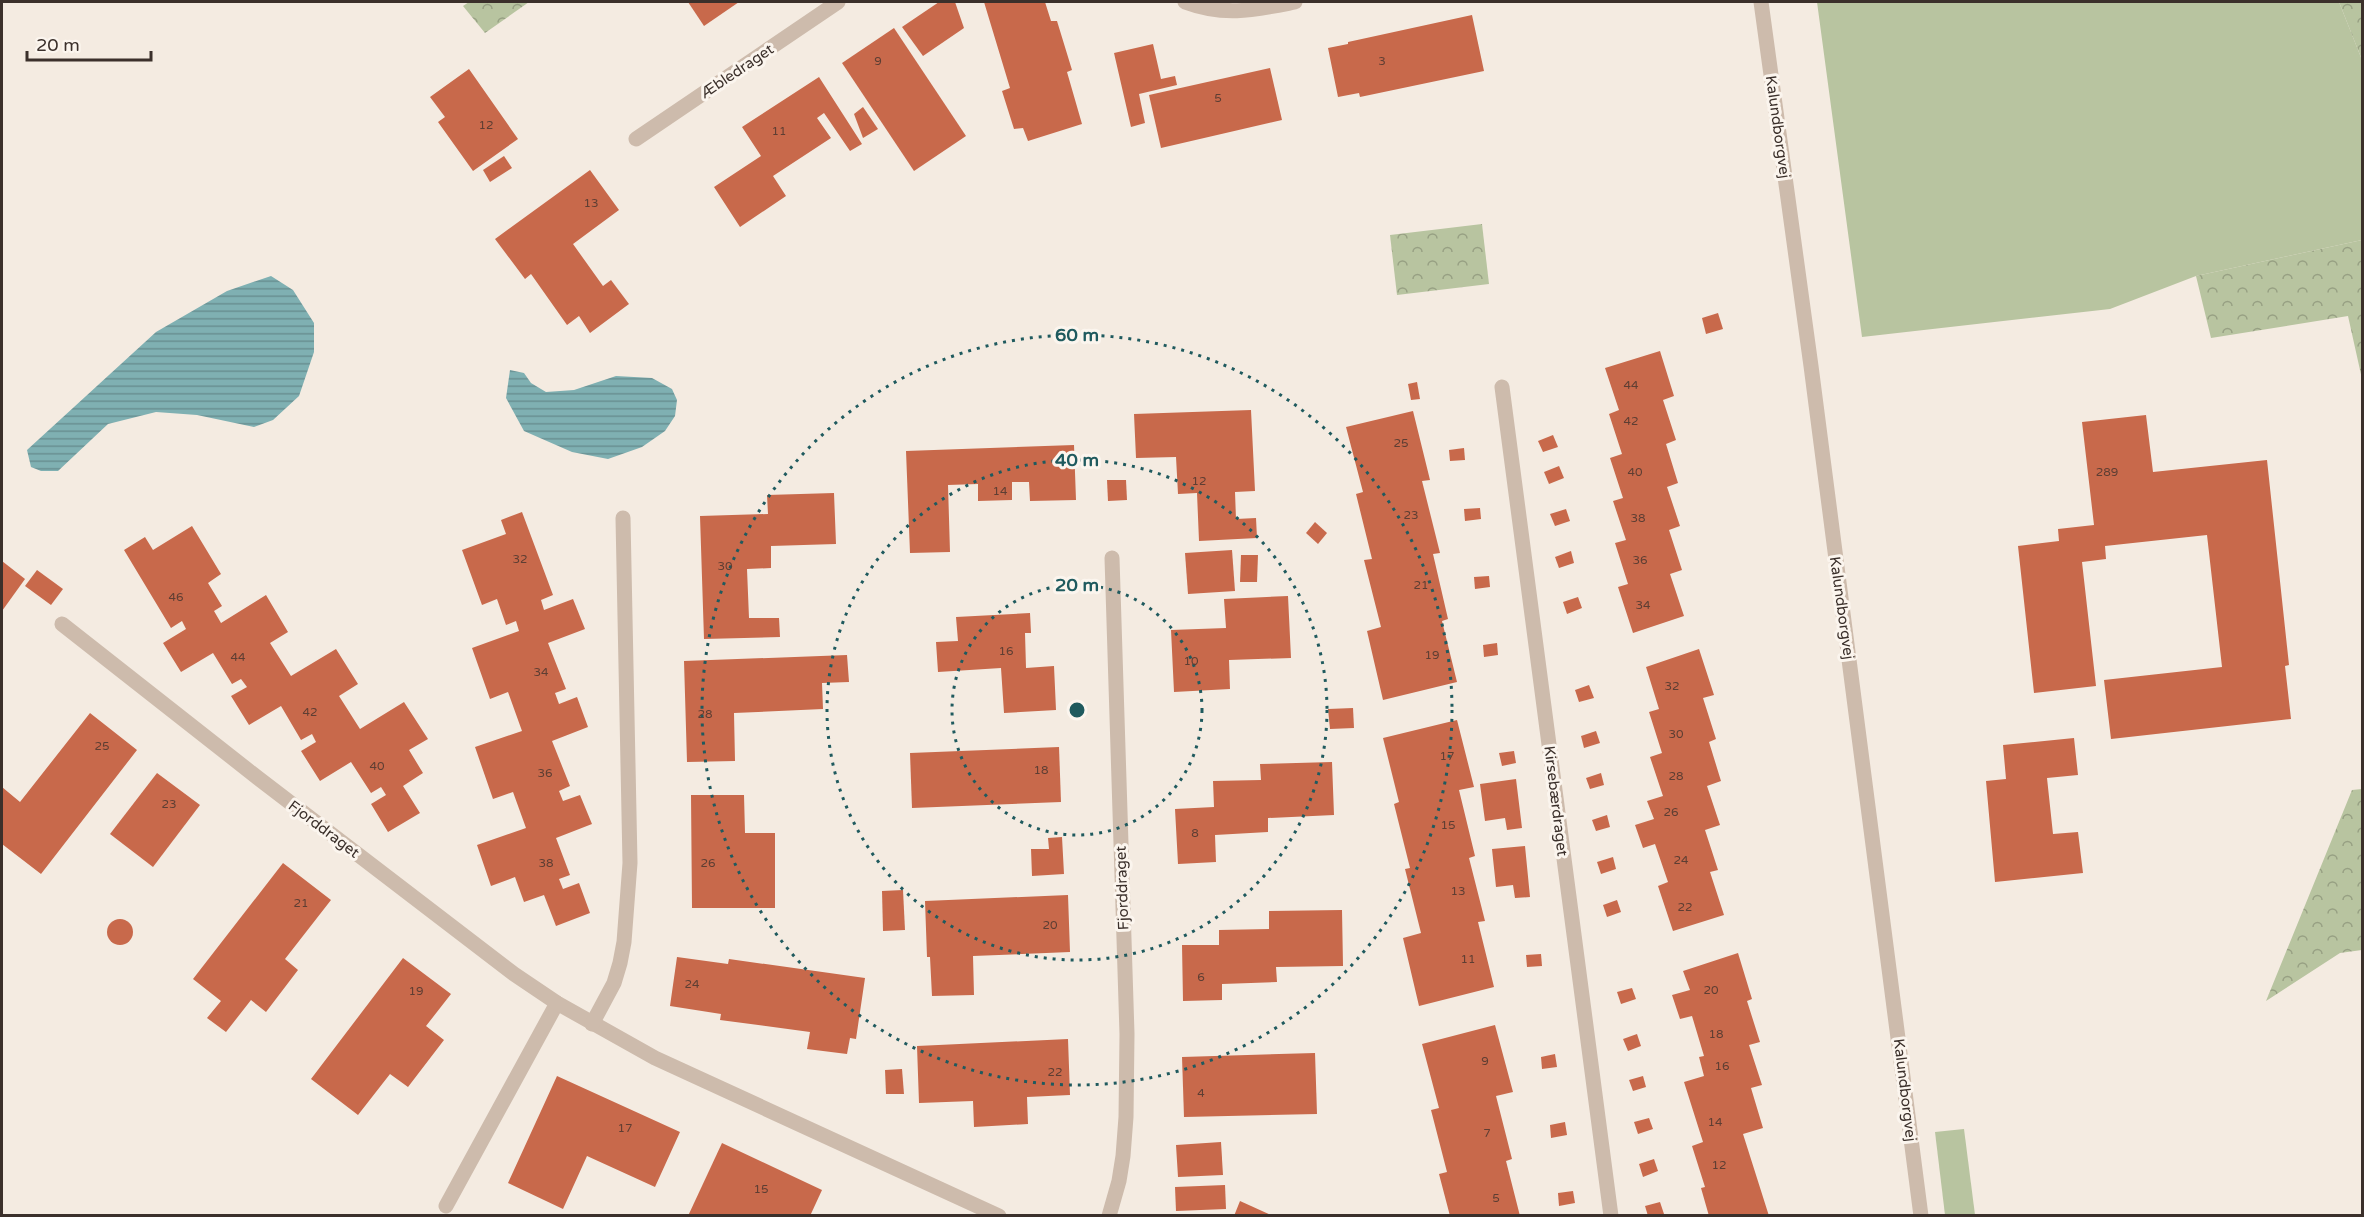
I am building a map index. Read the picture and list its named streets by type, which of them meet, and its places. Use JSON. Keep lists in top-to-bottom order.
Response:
{
  "streets": {
    "street": [
      "Æbledraget",
      "Kalundborgvej",
      "Kirsebærdraget",
      "Fjorddraget"
    ]
  },
  "house_numbers": [
    "9",
    "3",
    "5",
    "12",
    "11",
    "13",
    "44",
    "42",
    "25",
    "40",
    "289",
    "12",
    "14",
    "23",
    "38",
    "32",
    "36",
    "30",
    "21",
    "46",
    "34",
    "16",
    "19",
    "44",
    "10",
    "34",
    "32",
    "42",
    "28",
    "30",
    "25",
    "17",
    "40",
    "18",
    "36",
    "28",
    "23",
    "26",
    "15",
    "8",
    "24",
    "38",
    "26",
    "13",
    "21",
    "22",
    "20",
    "11",
    "6",
    "24",
    "20",
    "19",
    "18",
    "9",
    "16",
    "22",
    "4",
    "14",
    "17",
    "7",
    "12",
    "15",
    "5"
  ],
  "scale_bar": "20 m",
  "rings": ["60 m", "40 m", "20 m"]
}
